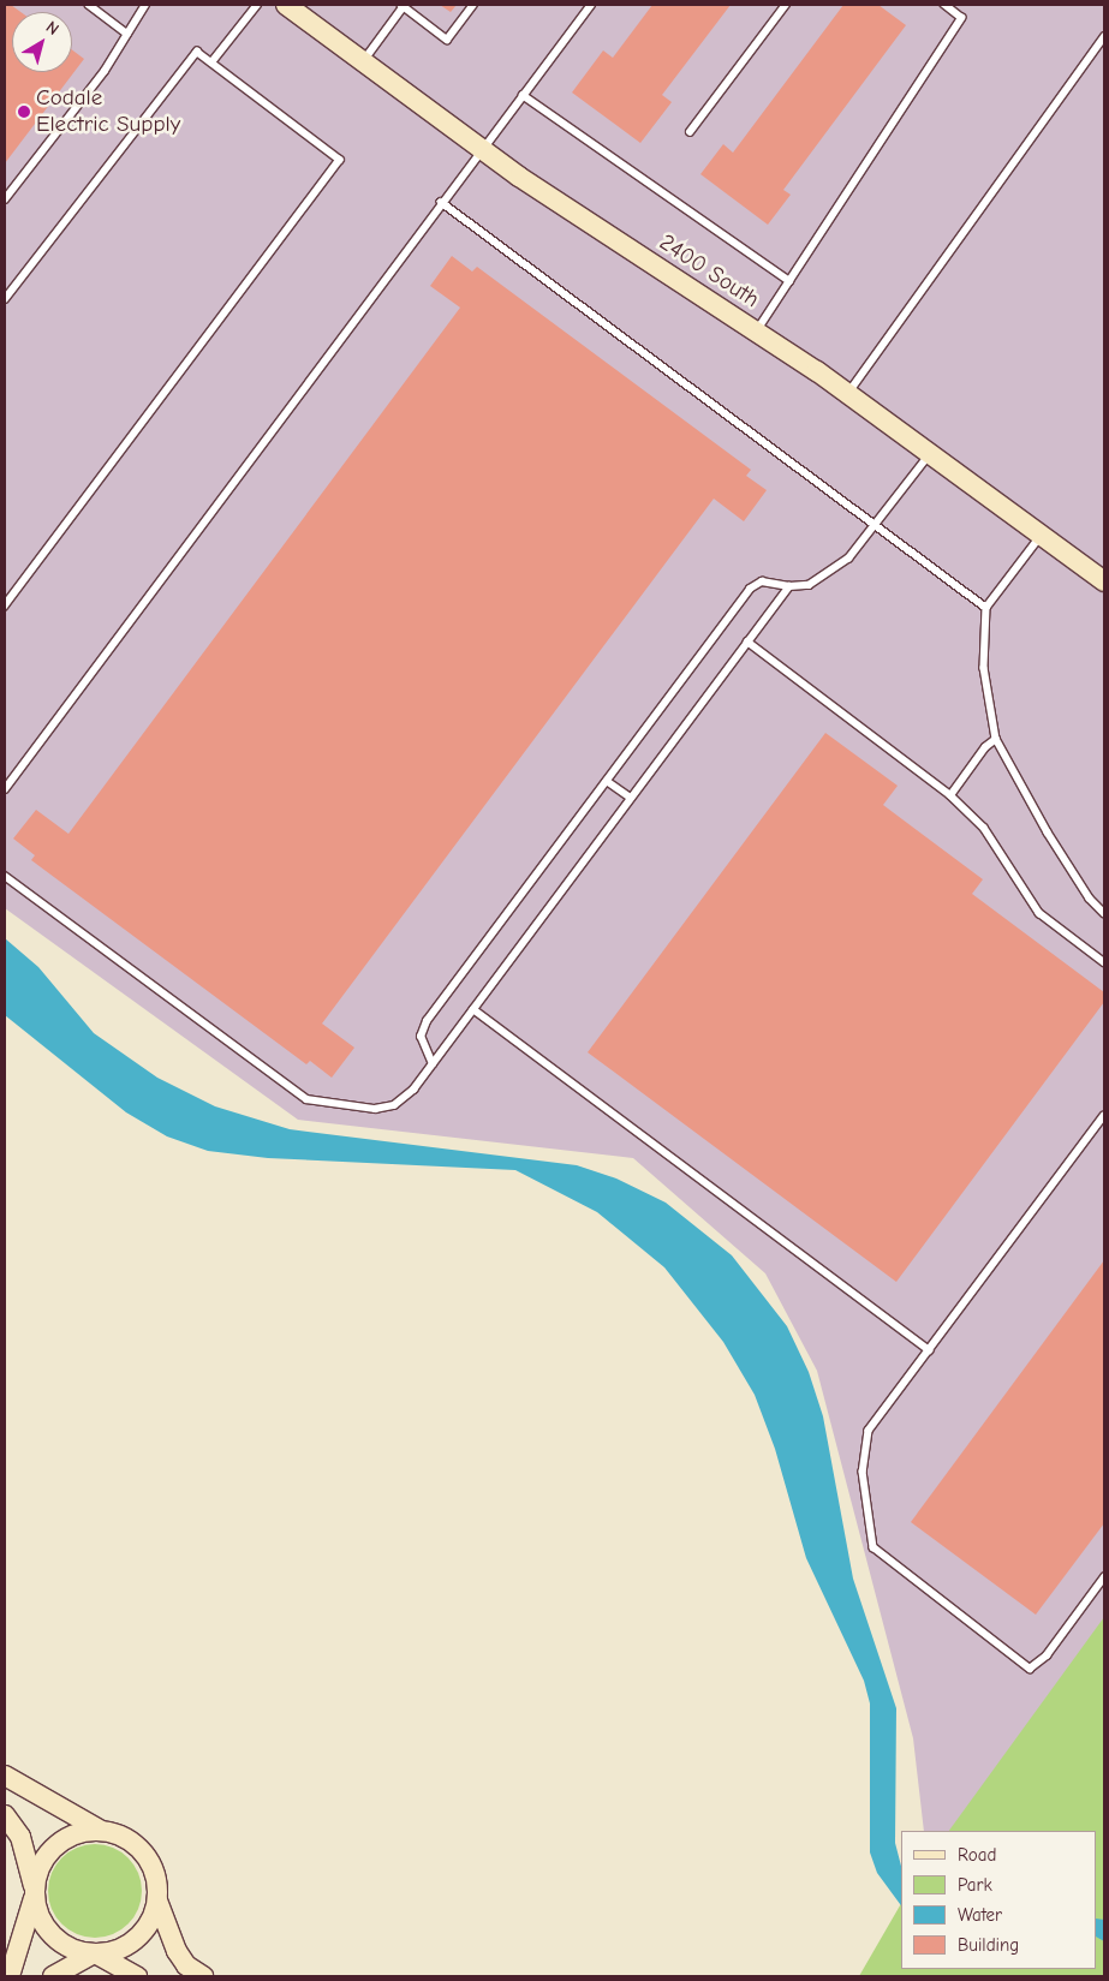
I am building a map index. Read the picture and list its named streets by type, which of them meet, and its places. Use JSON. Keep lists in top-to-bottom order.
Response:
{
  "streets": {
    "street": ["2400 South"]
  },
  "places": ["Codale Electric Supply"],
  "legend": [
    "Road",
    "Park",
    "Water",
    "Building"
  ],
  "north": "top right"
}
